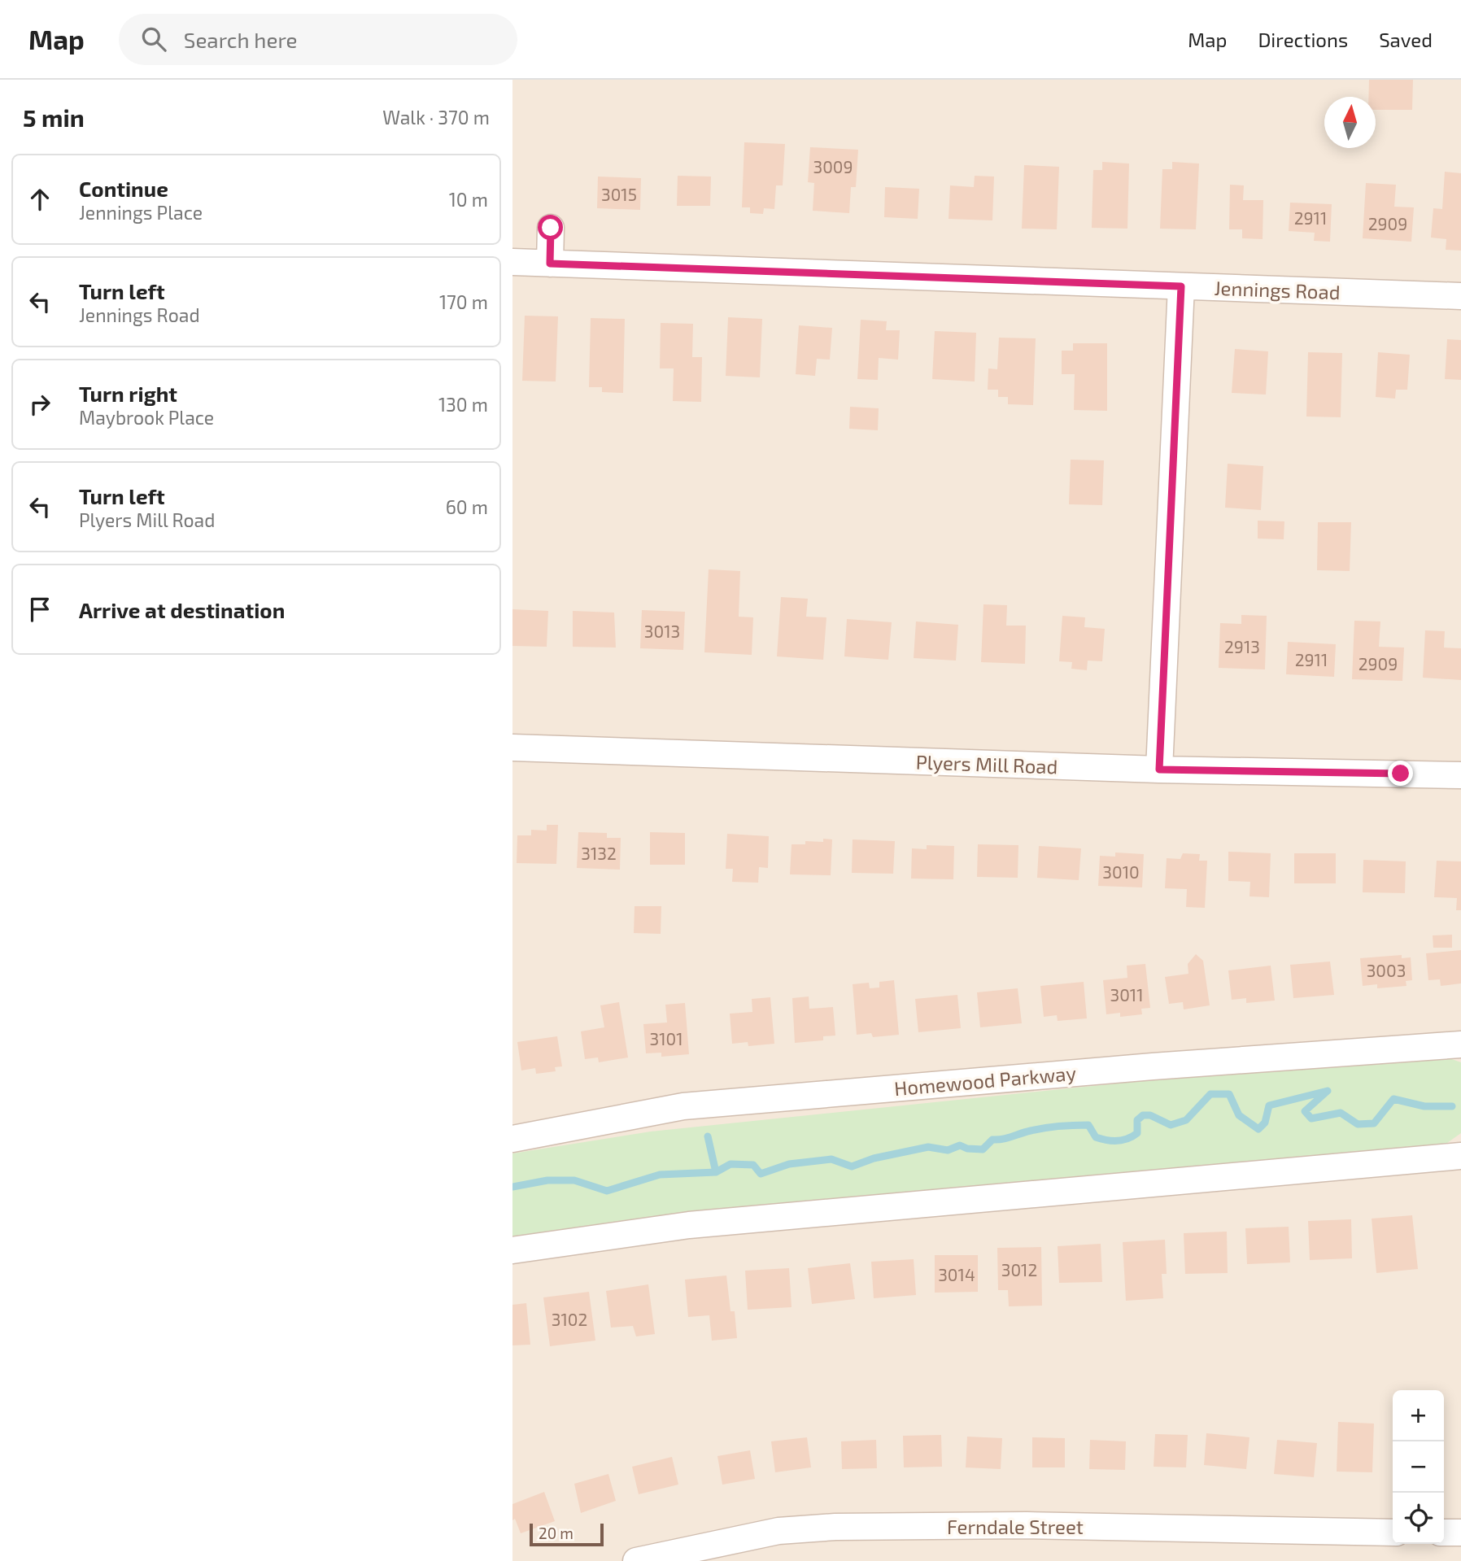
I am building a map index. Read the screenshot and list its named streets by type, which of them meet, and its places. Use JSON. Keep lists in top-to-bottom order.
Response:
{
  "streets": {
    "street": [
      "Jennings Road",
      "Plyers Mill Road",
      "Homewood Parkway",
      "Ferndale Street"
    ]
  },
  "house_numbers": [
    "3009",
    "3015",
    "2911",
    "2909",
    "3013",
    "2913",
    "2911",
    "2909",
    "3132",
    "3010",
    "3003",
    "3011",
    "3101",
    "3012",
    "3014",
    "3102"
  ],
  "scale_bar": "20 m",
  "north": "top",
  "page": {
    "header": "Map",
    "search": "Search here",
    "nav": ["Map", "Directions", "Saved"],
    "heading": ["5 min", "Walk · 370 m"],
    "list": [
      ["Continue", "Jennings Place", "10 m"],
      ["Turn left", "Jennings Road", "170 m"],
      ["Turn right", "Maybrook Place", "130 m"],
      ["Turn left", "Plyers Mill Road", "60 m"],
      "Arrive at destination"
    ],
    "map_buttons": ["+", "−"],
    "scale": "20 m"
  }
}
